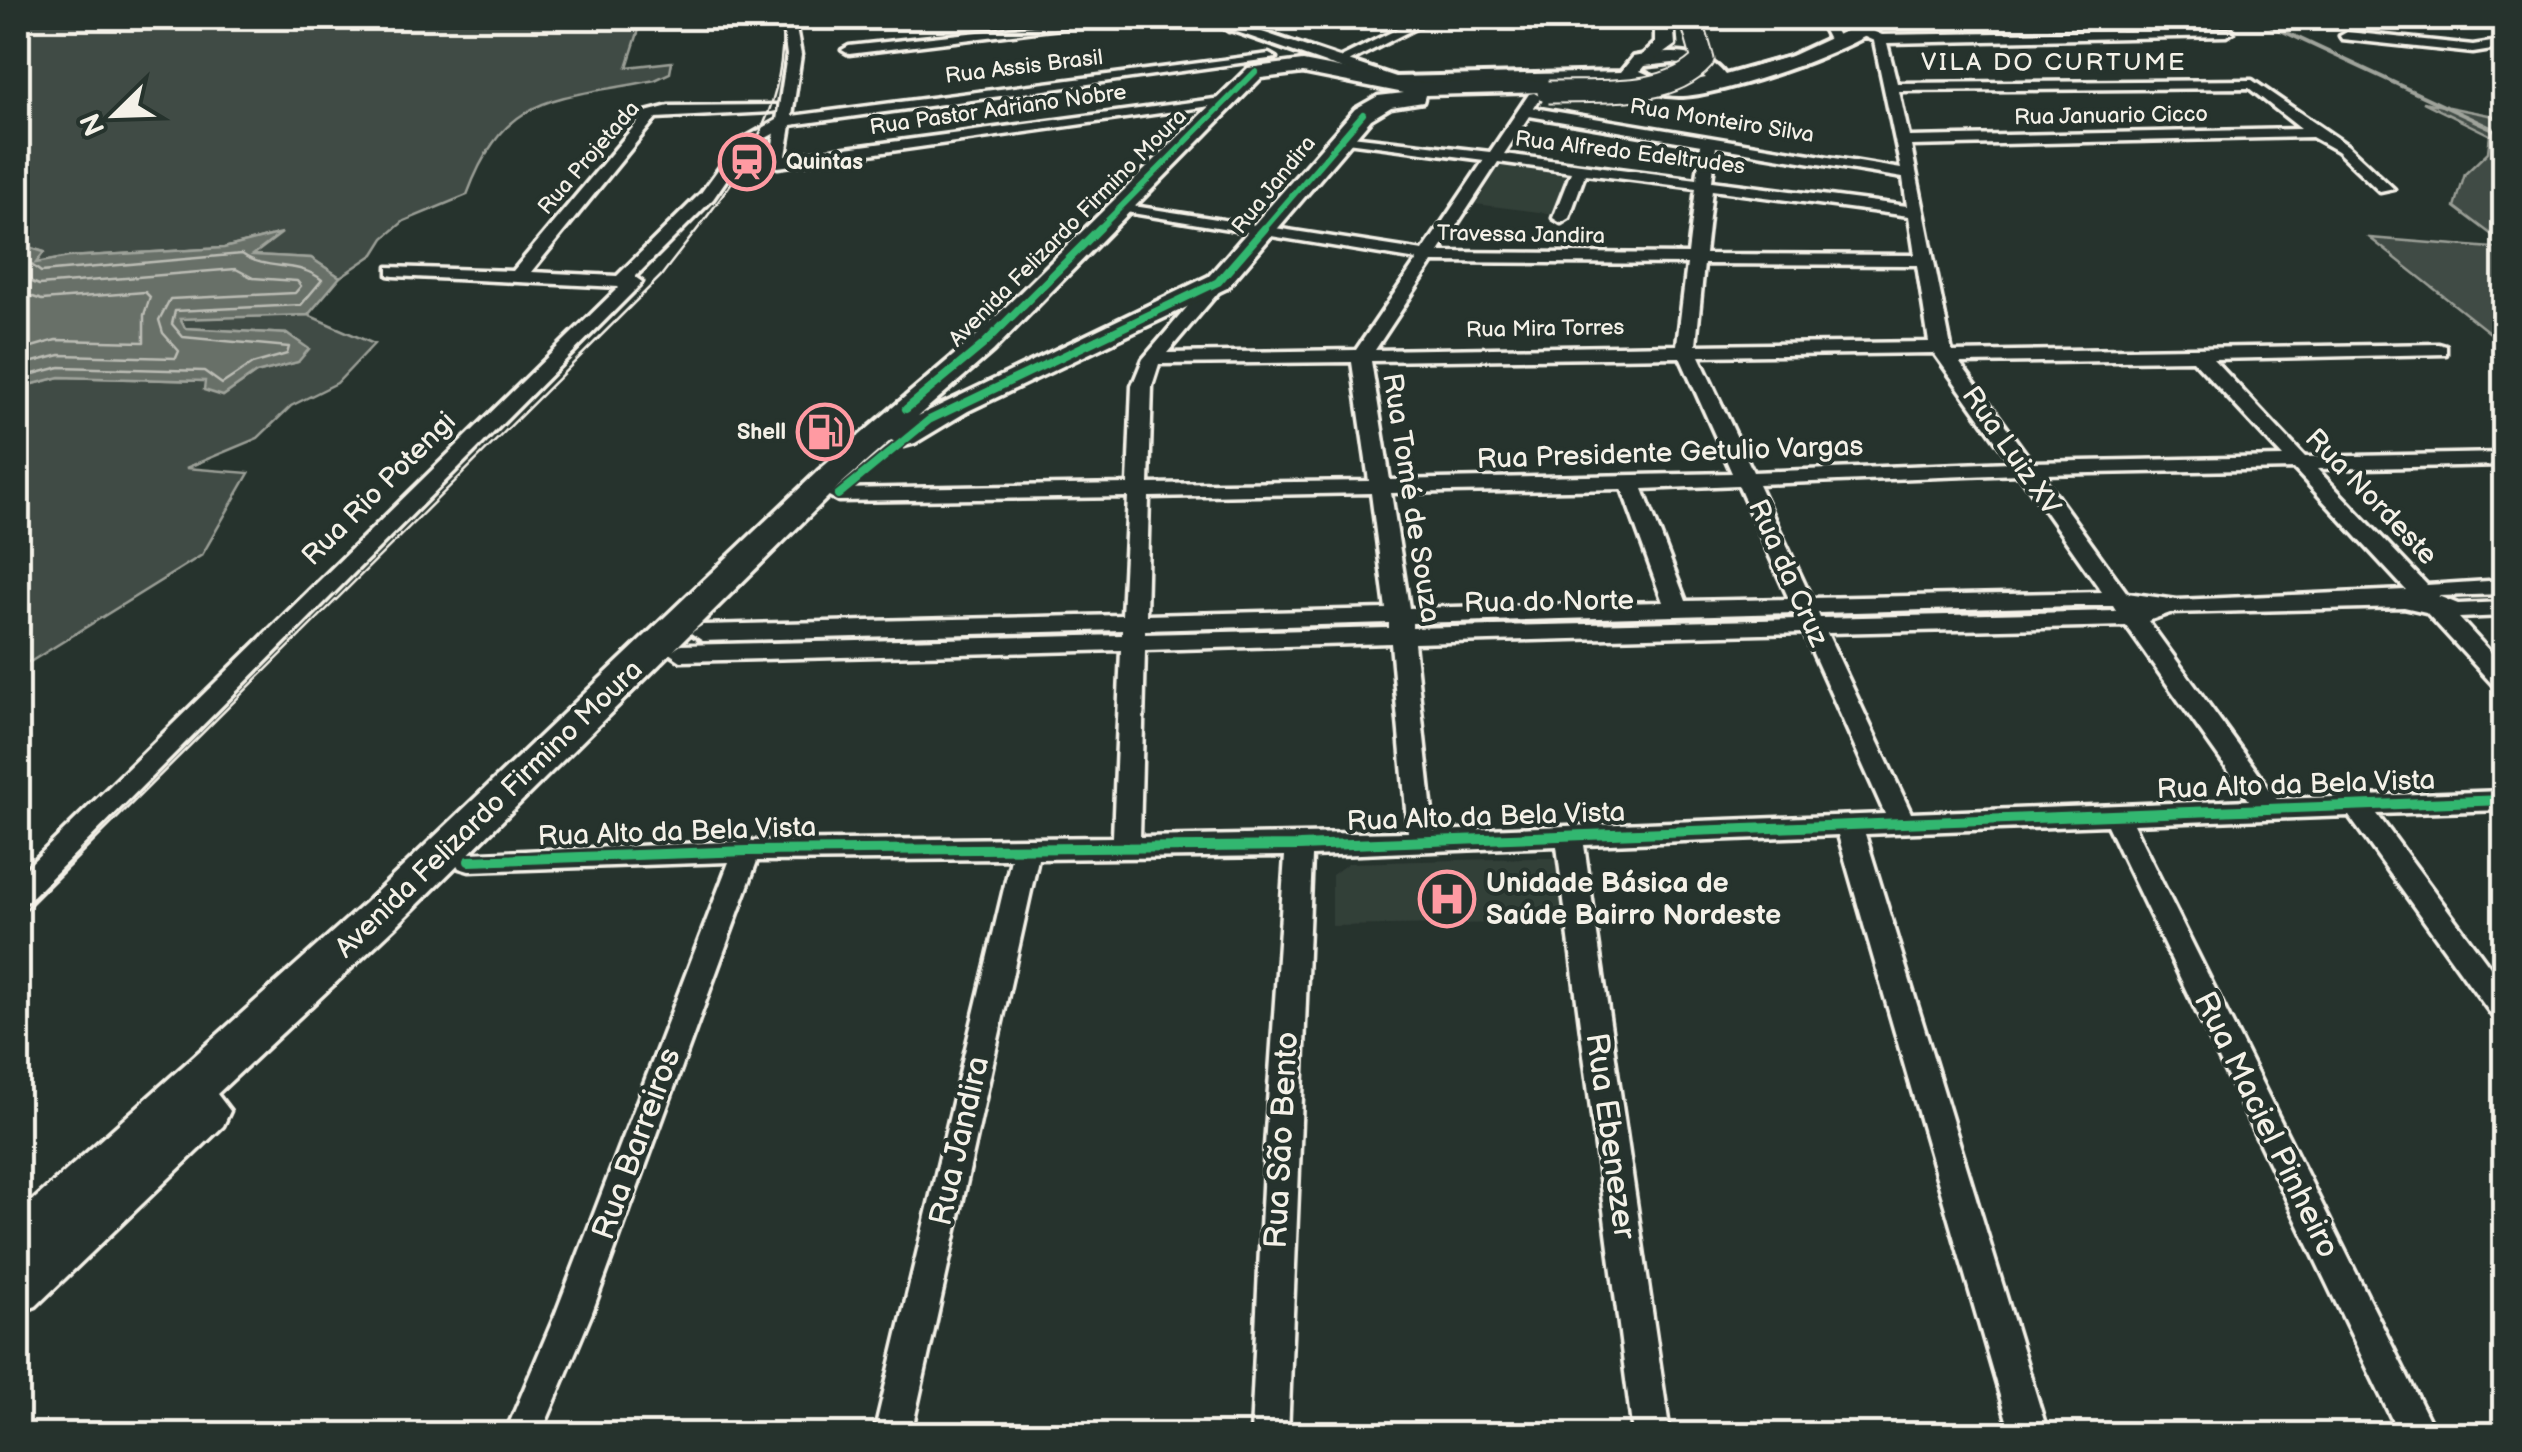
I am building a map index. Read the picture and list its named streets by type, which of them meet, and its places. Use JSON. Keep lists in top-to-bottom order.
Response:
{
  "streets": {
    "highway": ["Rua Jandira", "Avenida Felizardo Firmino Moura"],
    "street": [
      "Rua Assis Brasil",
      "Rua Pastor Adriano Nobre",
      "Rua Januario Cicco",
      "Rua Monteiro Silva",
      "Rua Alfredo Edeltrudes",
      "Rua Projetada",
      "Travessa Jandira",
      "Rua Mira Torres",
      "Rua Luiz XV",
      "Rua Presidente Getulio Vargas",
      "Rua Rio Potengi",
      "Rua Nordeste",
      "Rua Tomé de Souza",
      "Rua da Cruz",
      "Rua do Norte",
      "Rua Alto da Bela Vista",
      "Rua Maciel Pinheiro",
      "Rua Ebenezer",
      "Rua São Bento",
      "Rua Barreiros"
    ]
  },
  "crossings": [
    ["Rua Assis Brasil", "Rua Pastor Adriano Nobre"],
    ["Rua Assis Brasil", "Avenida Felizardo Firmino Moura"],
    ["Rua Assis Brasil", "Rua Rio Potengi"],
    ["Rua Pastor Adriano Nobre", "Avenida Felizardo Firmino Moura"],
    ["Rua Pastor Adriano Nobre", "Rua Rio Potengi"],
    ["Rua Januario Cicco", "Rua Luiz XV"],
    ["Rua Monteiro Silva", "Rua Luiz XV"],
    ["Rua Monteiro Silva", "Rua Tomé de Souza"],
    ["Rua Alfredo Edeltrudes", "Rua Jandira"],
    ["Rua Alfredo Edeltrudes", "Rua Luiz XV"],
    ["Rua Alfredo Edeltrudes", "Rua Tomé de Souza"],
    ["Rua Projetada", "Rua Rio Potengi"],
    ["Rua Jandira", "Avenida Felizardo Firmino Moura"],
    ["Rua Jandira", "Travessa Jandira"],
    ["Rua Jandira", "Rua Mira Torres"],
    ["Rua Jandira", "Rua Presidente Getulio Vargas"],
    ["Rua Jandira", "Rua do Norte"],
    ["Rua Jandira", "Rua Alto da Bela Vista"],
    ["Avenida Felizardo Firmino Moura", "Travessa Jandira"],
    ["Avenida Felizardo Firmino Moura", "Rua Presidente Getulio Vargas"],
    ["Avenida Felizardo Firmino Moura", "Rua do Norte"],
    ["Avenida Felizardo Firmino Moura", "Rua Alto da Bela Vista"],
    ["Travessa Jandira", "Rua Luiz XV"],
    ["Travessa Jandira", "Rua Tomé de Souza"],
    ["Rua Mira Torres", "Rua Luiz XV"],
    ["Rua Mira Torres", "Rua Nordeste"],
    ["Rua Mira Torres", "Rua Tomé de Souza"],
    ["Rua Mira Torres", "Rua da Cruz"],
    ["Rua Luiz XV", "Rua Presidente Getulio Vargas"],
    ["Rua Luiz XV", "Rua do Norte"],
    ["Rua Luiz XV", "Rua Alto da Bela Vista"],
    ["Rua Presidente Getulio Vargas", "Rua Nordeste"],
    ["Rua Presidente Getulio Vargas", "Rua Tomé de Souza"],
    ["Rua Presidente Getulio Vargas", "Rua da Cruz"],
    ["Rua Nordeste", "Rua do Norte"],
    ["Rua Tomé de Souza", "Rua do Norte"],
    ["Rua Tomé de Souza", "Rua Alto da Bela Vista"],
    ["Rua da Cruz", "Rua do Norte"],
    ["Rua da Cruz", "Rua Alto da Bela Vista"],
    ["Rua Alto da Bela Vista", "Rua Maciel Pinheiro"],
    ["Rua Alto da Bela Vista", "Rua Ebenezer"],
    ["Rua Alto da Bela Vista", "Rua São Bento"],
    ["Rua Alto da Bela Vista", "Rua Barreiros"]
  ],
  "districts": ["VILA DO CURTUME"],
  "places": {
    "station": ["Quintas"],
    "fuel station": ["Shell"],
    "hospital": ["Unidade Básica de Saúde Bairro Nordeste"]
  },
  "north": "bottom left"
}
